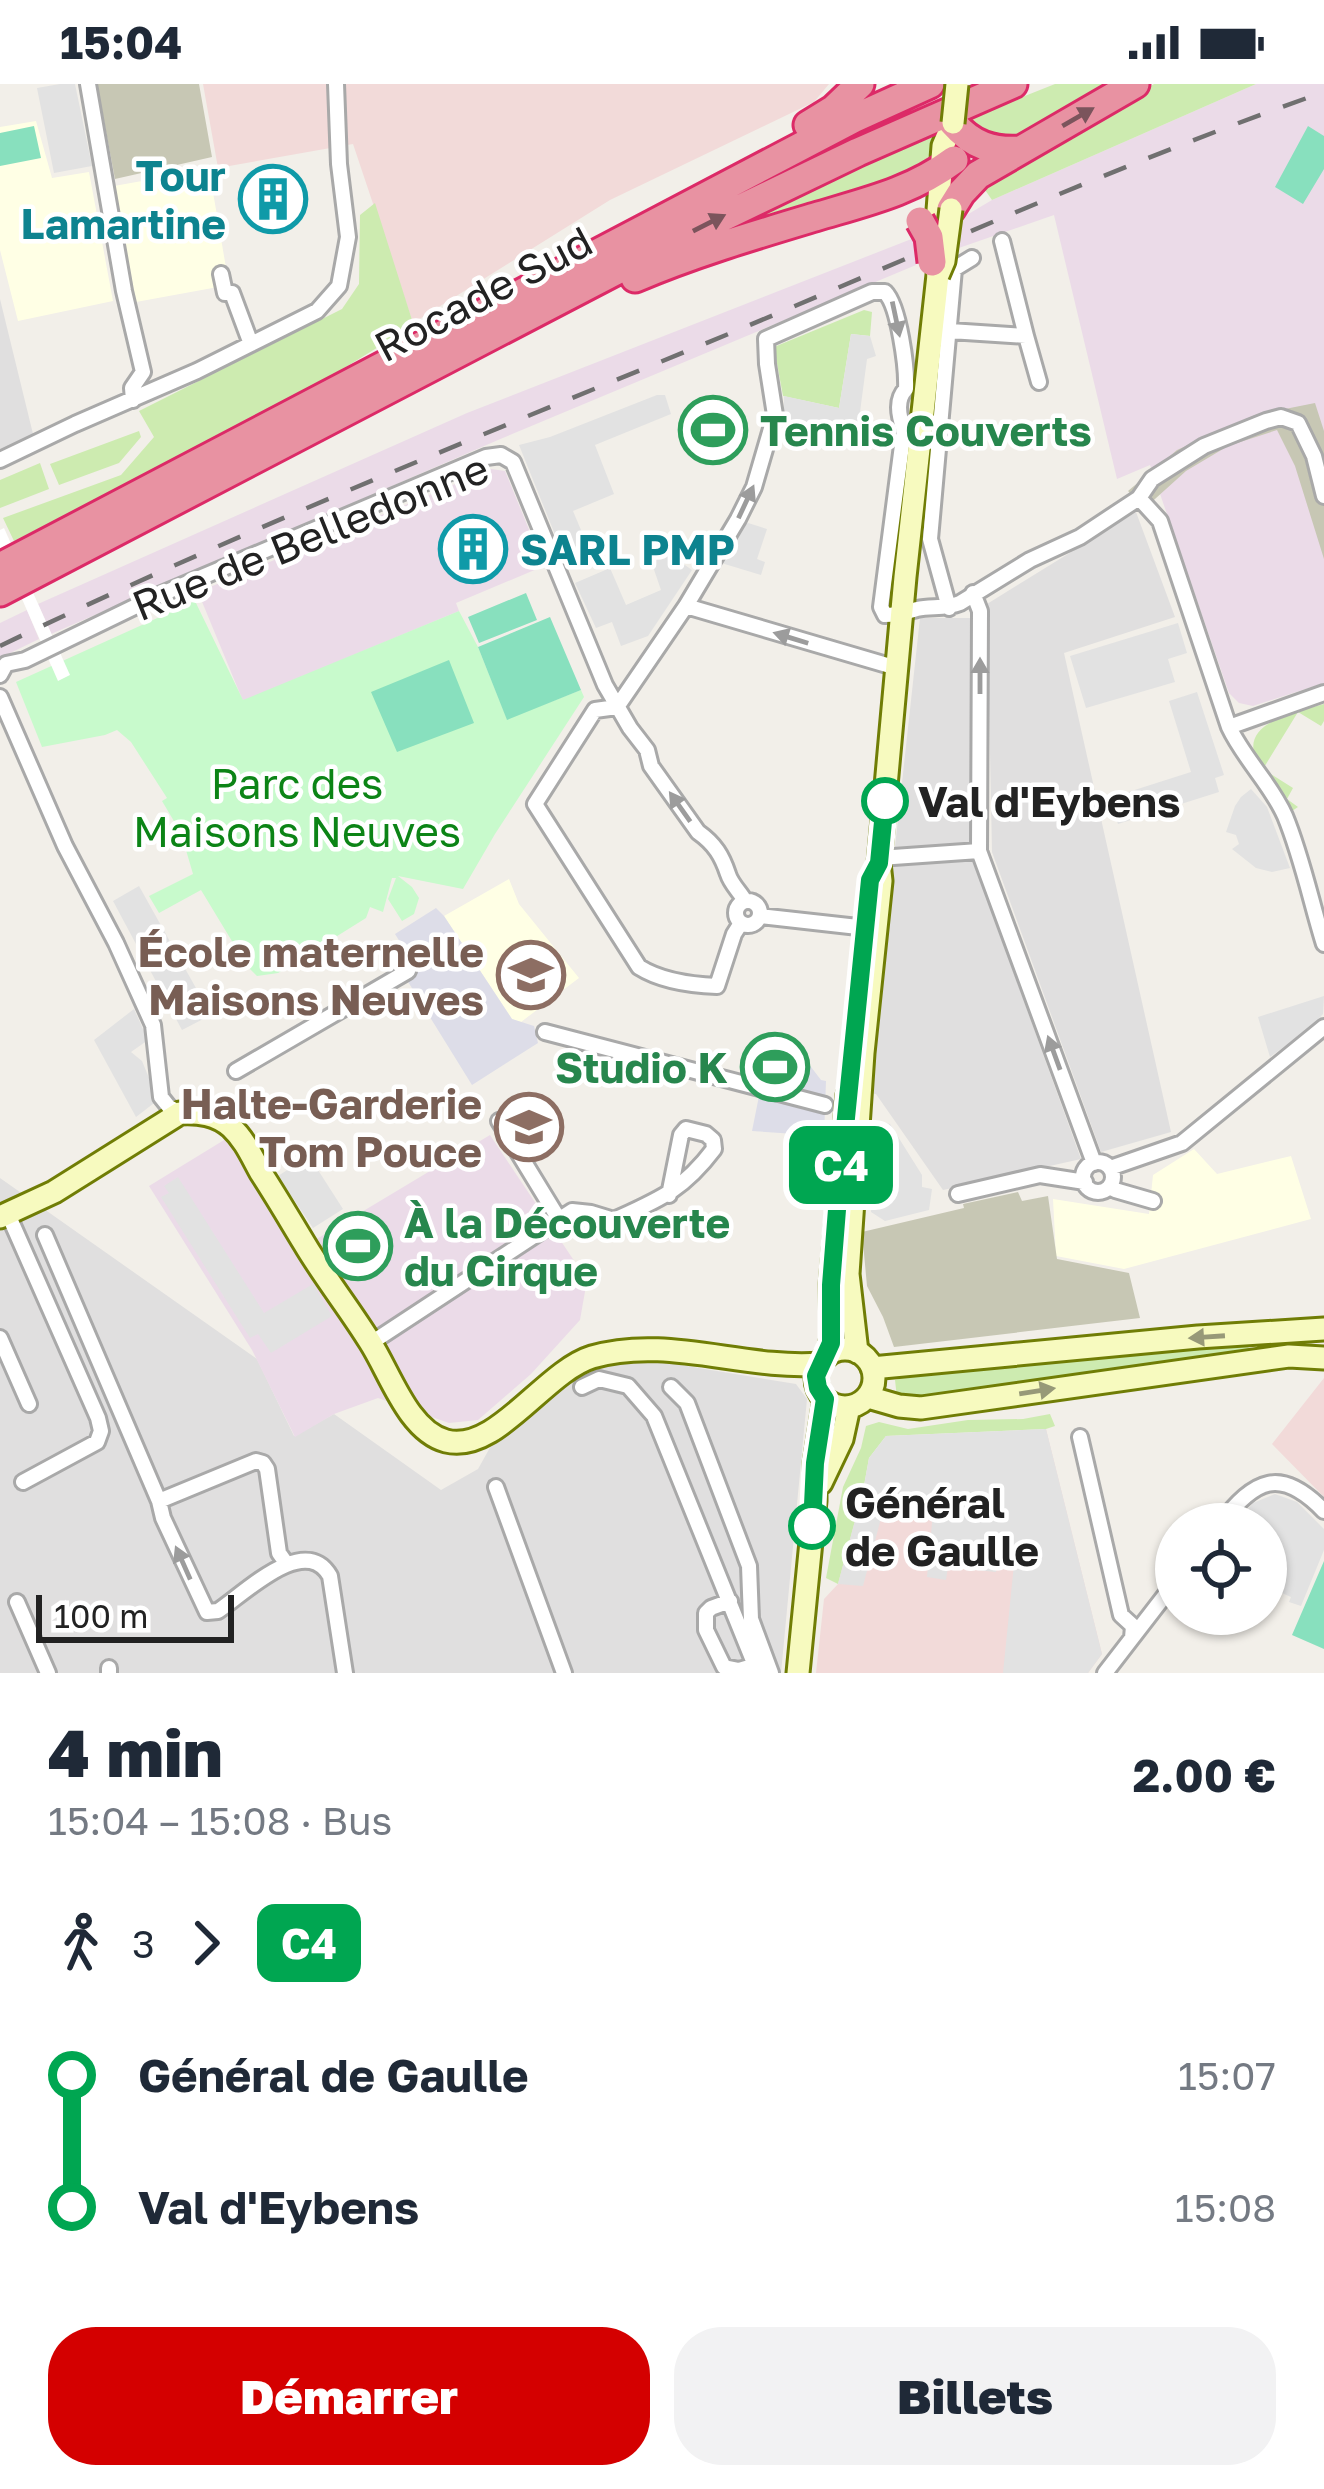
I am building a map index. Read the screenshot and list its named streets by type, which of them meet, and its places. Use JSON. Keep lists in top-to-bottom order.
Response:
{
  "streets": {
    "highway": ["Rocade Sud"],
    "street": ["Rue de Belledonne"]
  },
  "parks": ["Parc des Maisons Neuves"],
  "places": {
    "building": ["Tour Lamartine", "SARL PMP"],
    "sports": ["Tennis Couverts", "Studio K", "À la Découverte du Cirque"],
    "other": ["Val d'Eybens", "Général de Gaulle"],
    "school or university": ["École maternelle Maisons Neuves", "Halte-Garderie Tom Pouce"]
  },
  "lines": ["bus line C4"],
  "scale_bar": "100 m",
  "page": {
    "status": "15:04",
    "on_map": "C4",
    "scale": "100 m",
    "heading": ["4 min", "15:04 – 15:08 · Bus", "2.00 €"],
    "legs": ["3", "C4"],
    "list": [
      {
        "name": "Général de Gaulle",
        "value": "15:07"
      },
      {
        "name": "Val d'Eybens",
        "value": "15:08"
      }
    ],
    "buttons": ["Démarrer", "Billets"]
  }
}
